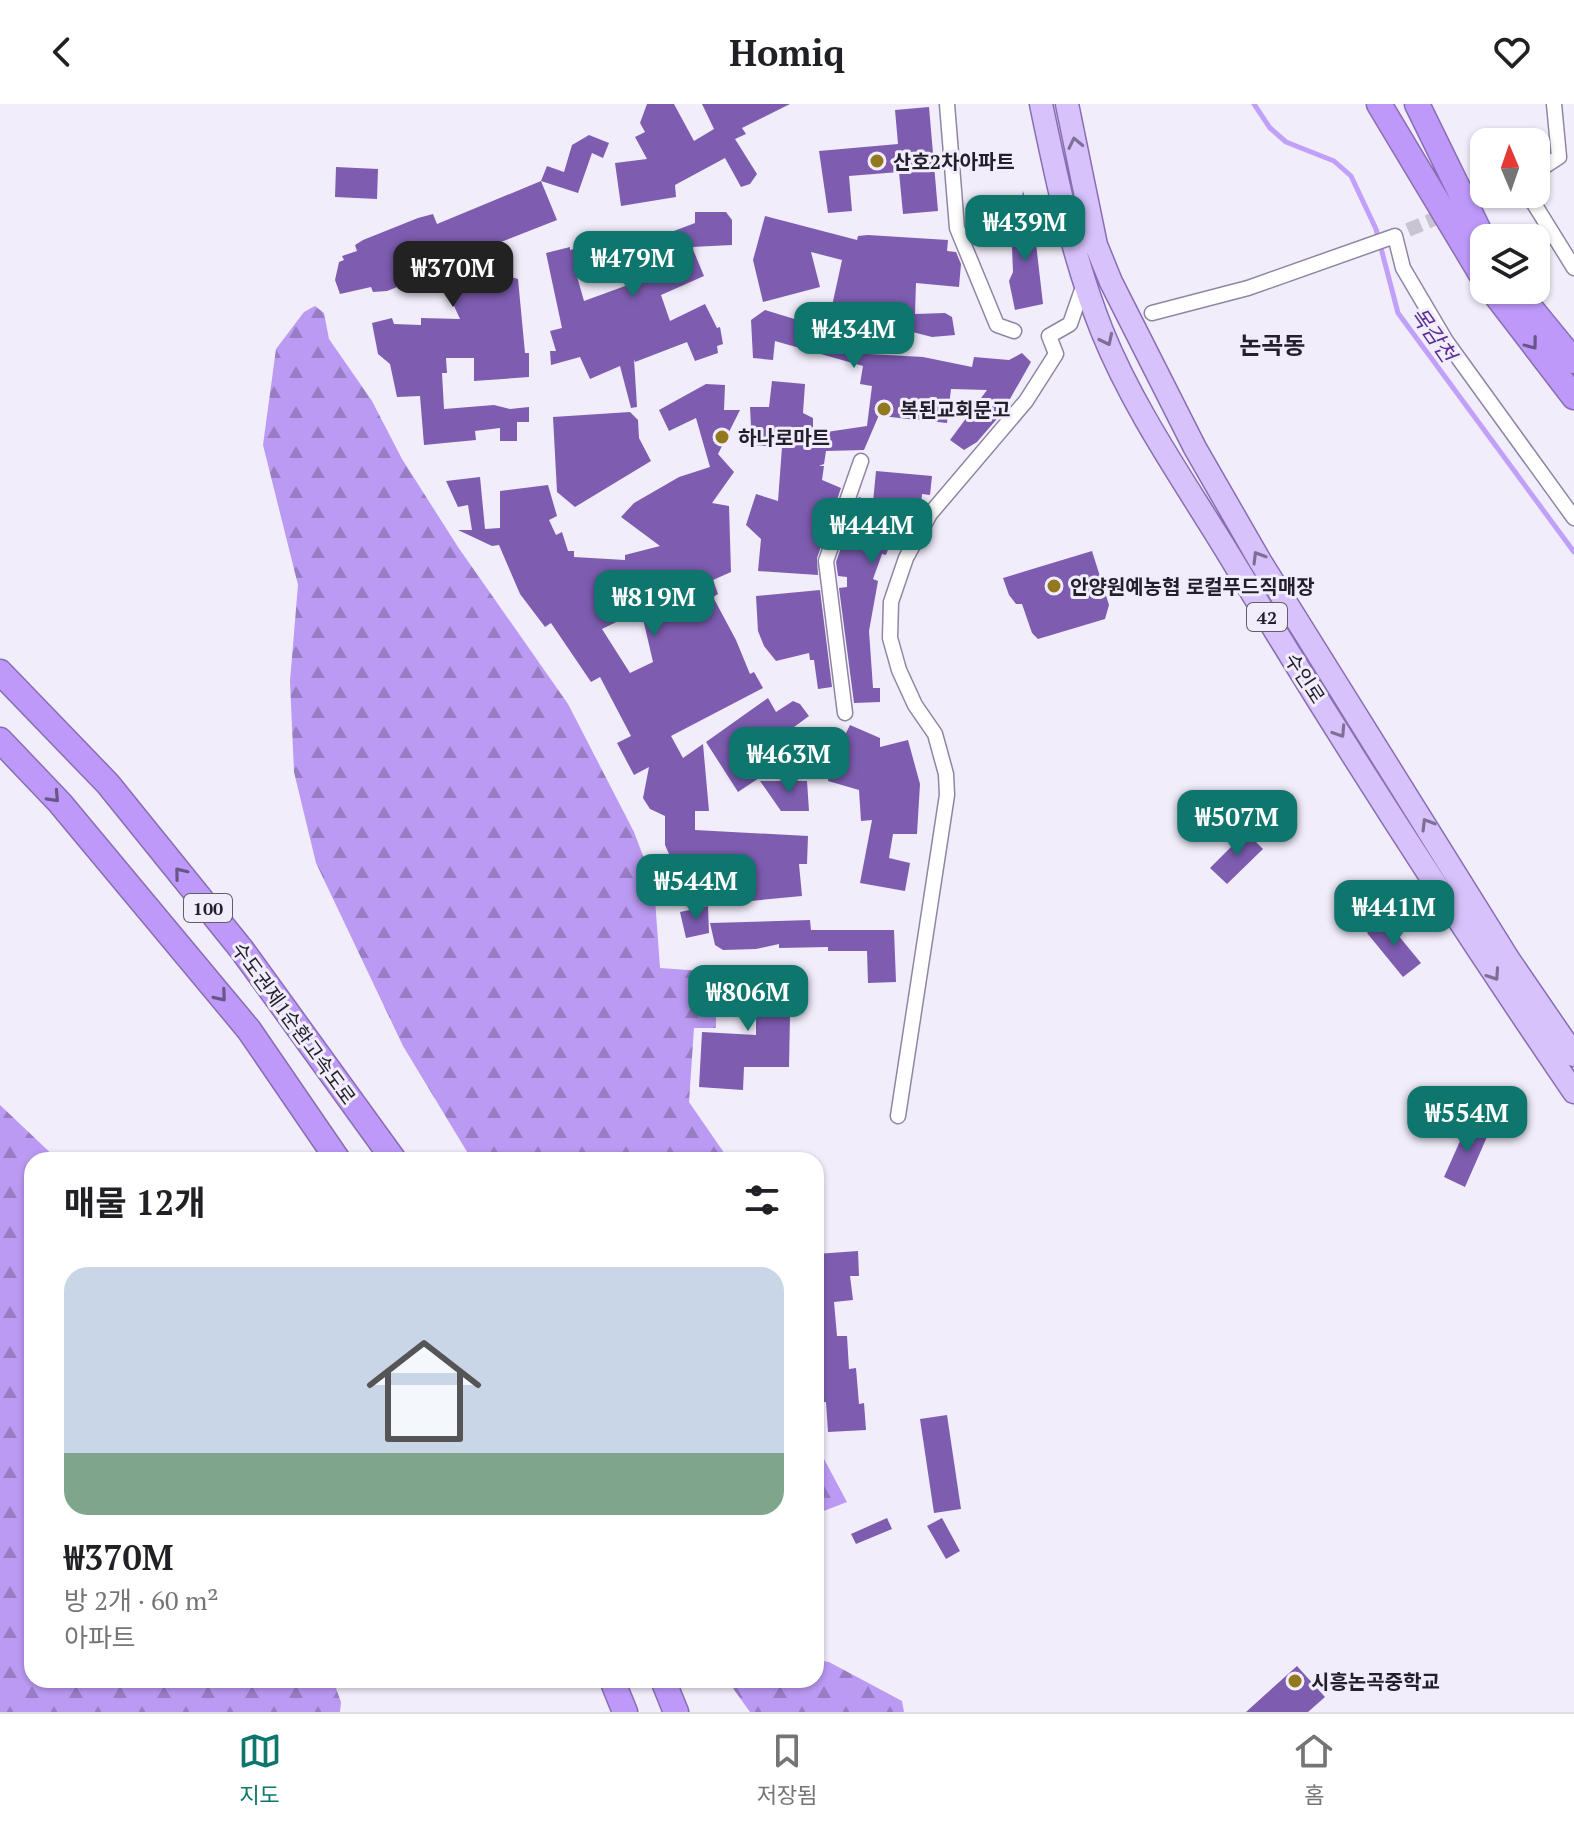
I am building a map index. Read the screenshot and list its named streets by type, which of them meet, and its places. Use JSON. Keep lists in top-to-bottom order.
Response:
{
  "streets": {
    "highway": ["100", "수도권제1순환고속도로"],
    "main road": ["42", "수인로"]
  },
  "districts": ["논곡동"],
  "water": ["목감천"],
  "places": [
    "산호2차아파트",
    "복된교회문고",
    "하나로마트",
    "안양원예농협 로컬푸드직매장",
    "시흥논곡중학교"
  ],
  "north": "top",
  "page": {
    "header": "Homiq",
    "price": [
      "₩439M",
      "₩479M",
      "₩370M",
      "₩434M",
      "₩444M",
      "₩819M",
      "₩463M",
      "₩507M",
      "₩544M",
      "₩441M",
      "₩806M",
      "₩554M"
    ],
    "heading": "매물 12개",
    "list": [
      {
        "name": "₩370M",
        "note": "방 2개 · 60 m² · 아파트"
      }
    ],
    "tabs": ["지도", "저장됨", "홈"]
  }
}
